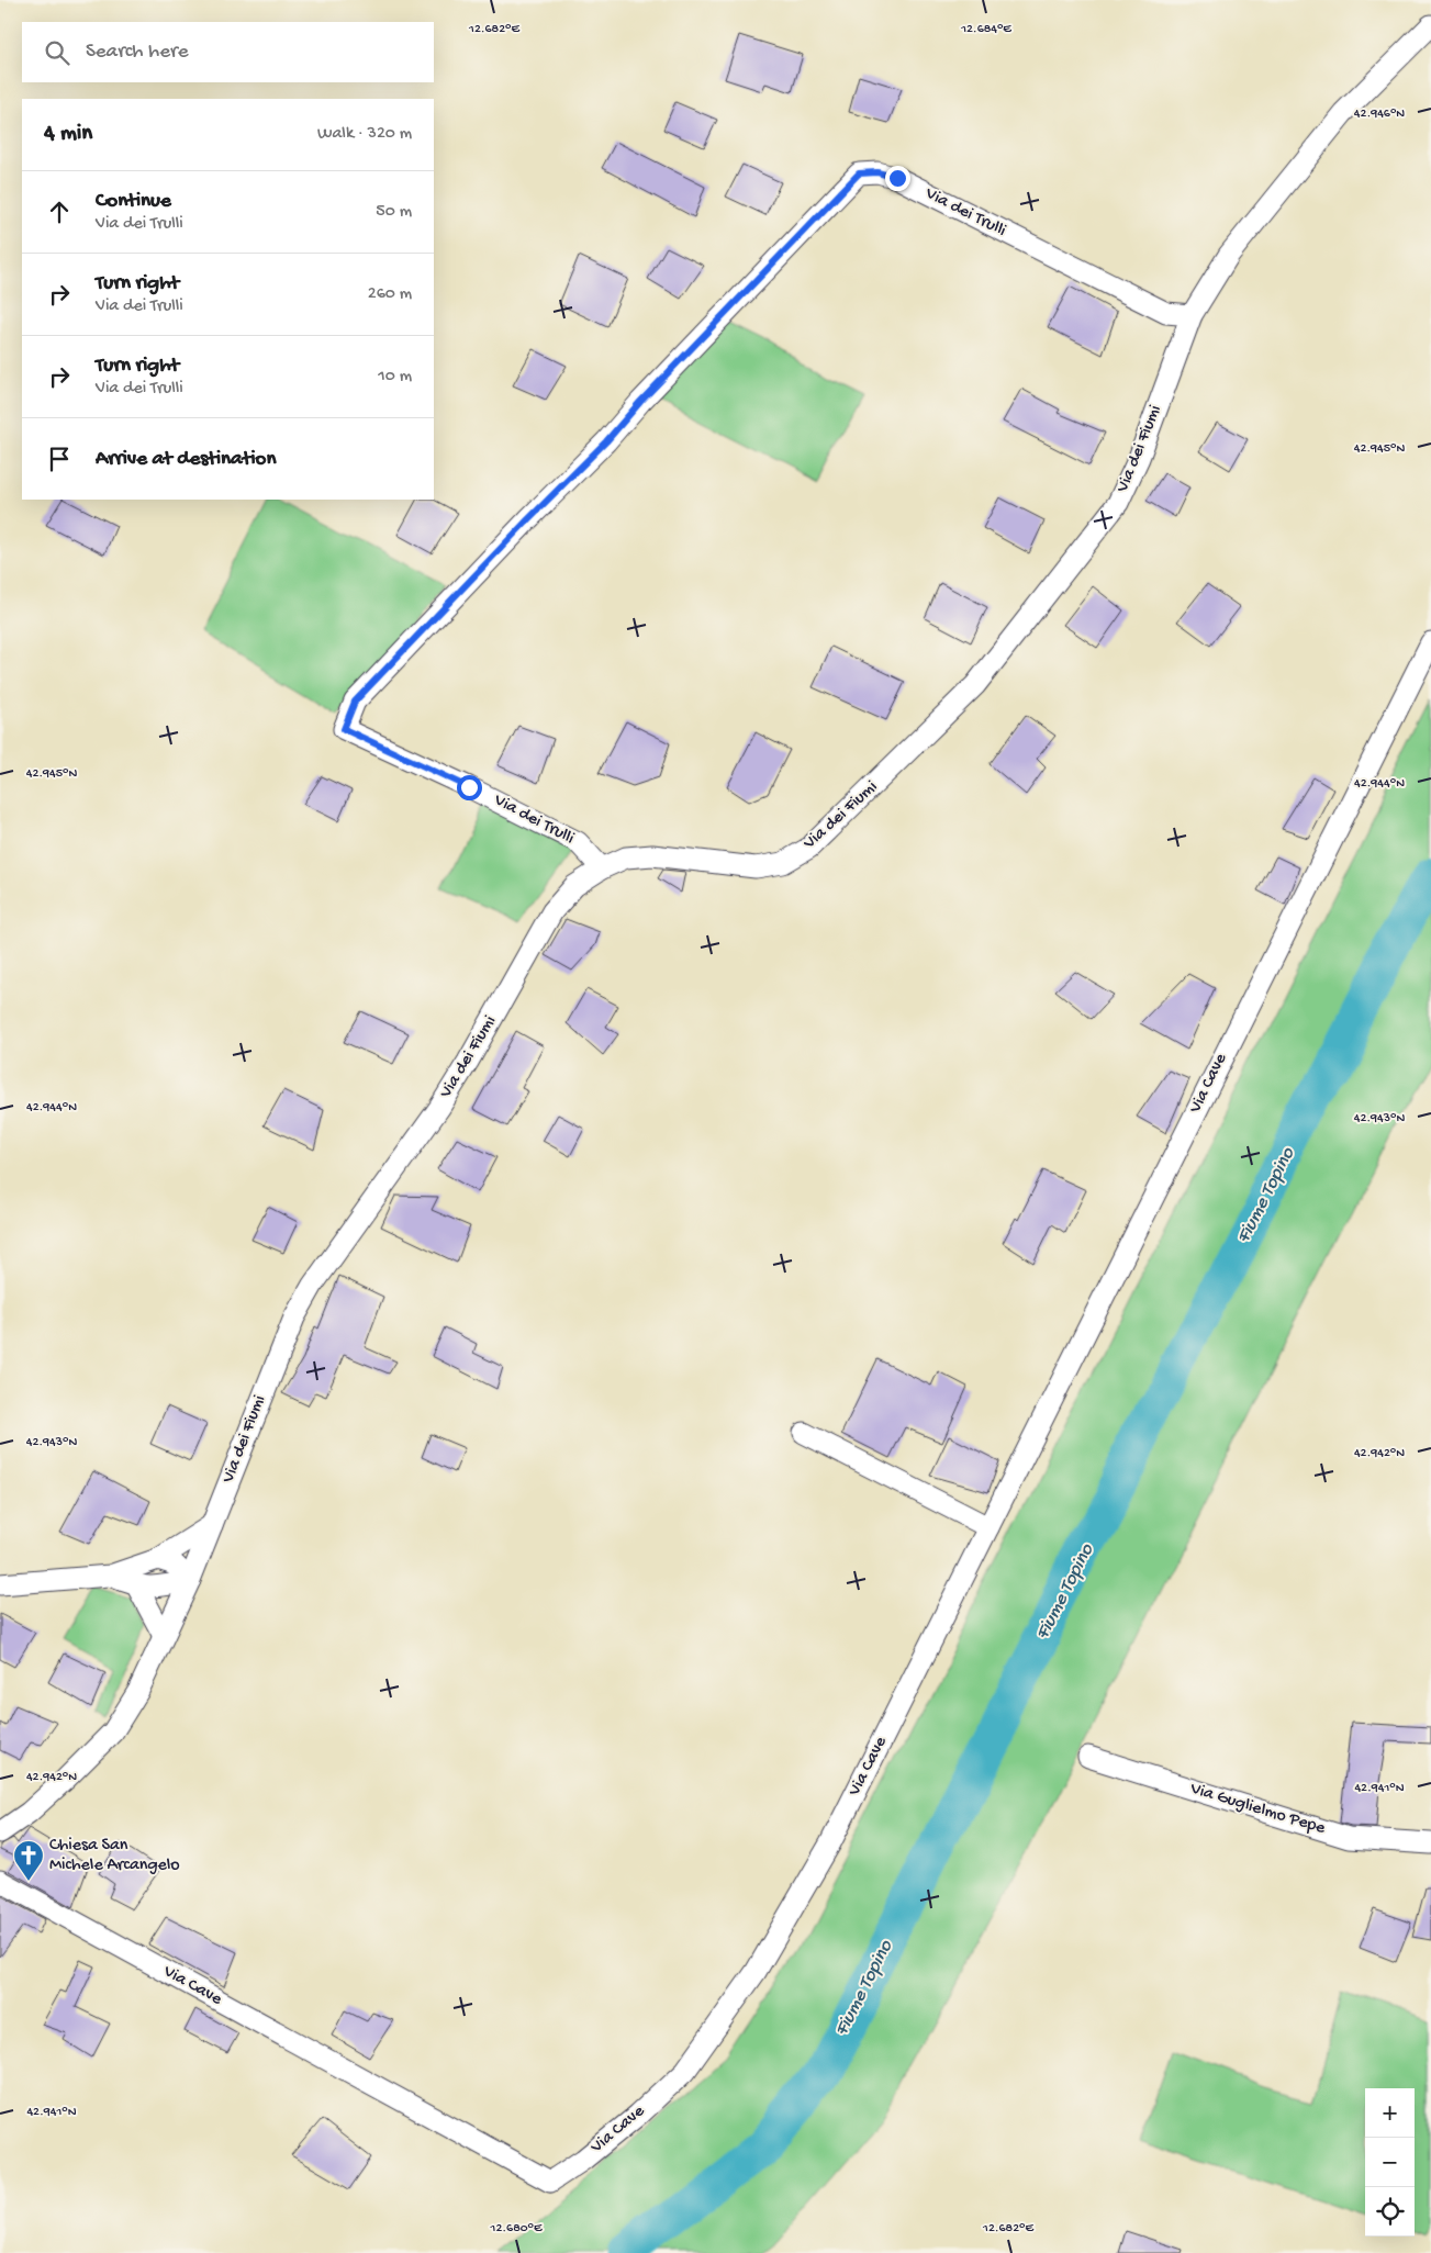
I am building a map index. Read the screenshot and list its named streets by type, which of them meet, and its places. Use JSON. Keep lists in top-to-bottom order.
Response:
{
  "streets": {
    "street": [
      "Via dei Trulli",
      "Via dei Fiumi",
      "Via Cave",
      "Via Guglielmo Pepe"
    ]
  },
  "crossings": [
    ["Via dei Trulli", "Via dei Fiumi"]
  ],
  "water": ["Fiume Topino"],
  "places": {
    "church": ["Chiesa San Michele Arcangelo"]
  },
  "page": {
    "search": "Search here",
    "heading": ["4 min", "Walk · 320 m"],
    "list": [
      ["Continue", "Via dei Trulli", "50 m"],
      ["Turn right", "Via dei Trulli", "260 m"],
      ["Turn right", "Via dei Trulli", "10 m"],
      "Arrive at destination"
    ],
    "map_buttons": ["+", "−"]
  },
  "coordinates": [
    "12.682°E",
    "12.684°E",
    "42.946°N",
    "42.945°N",
    "42.944°N",
    "42.943°N",
    "42.942°N",
    "42.941°N",
    "12.680°E"
  ]
}
